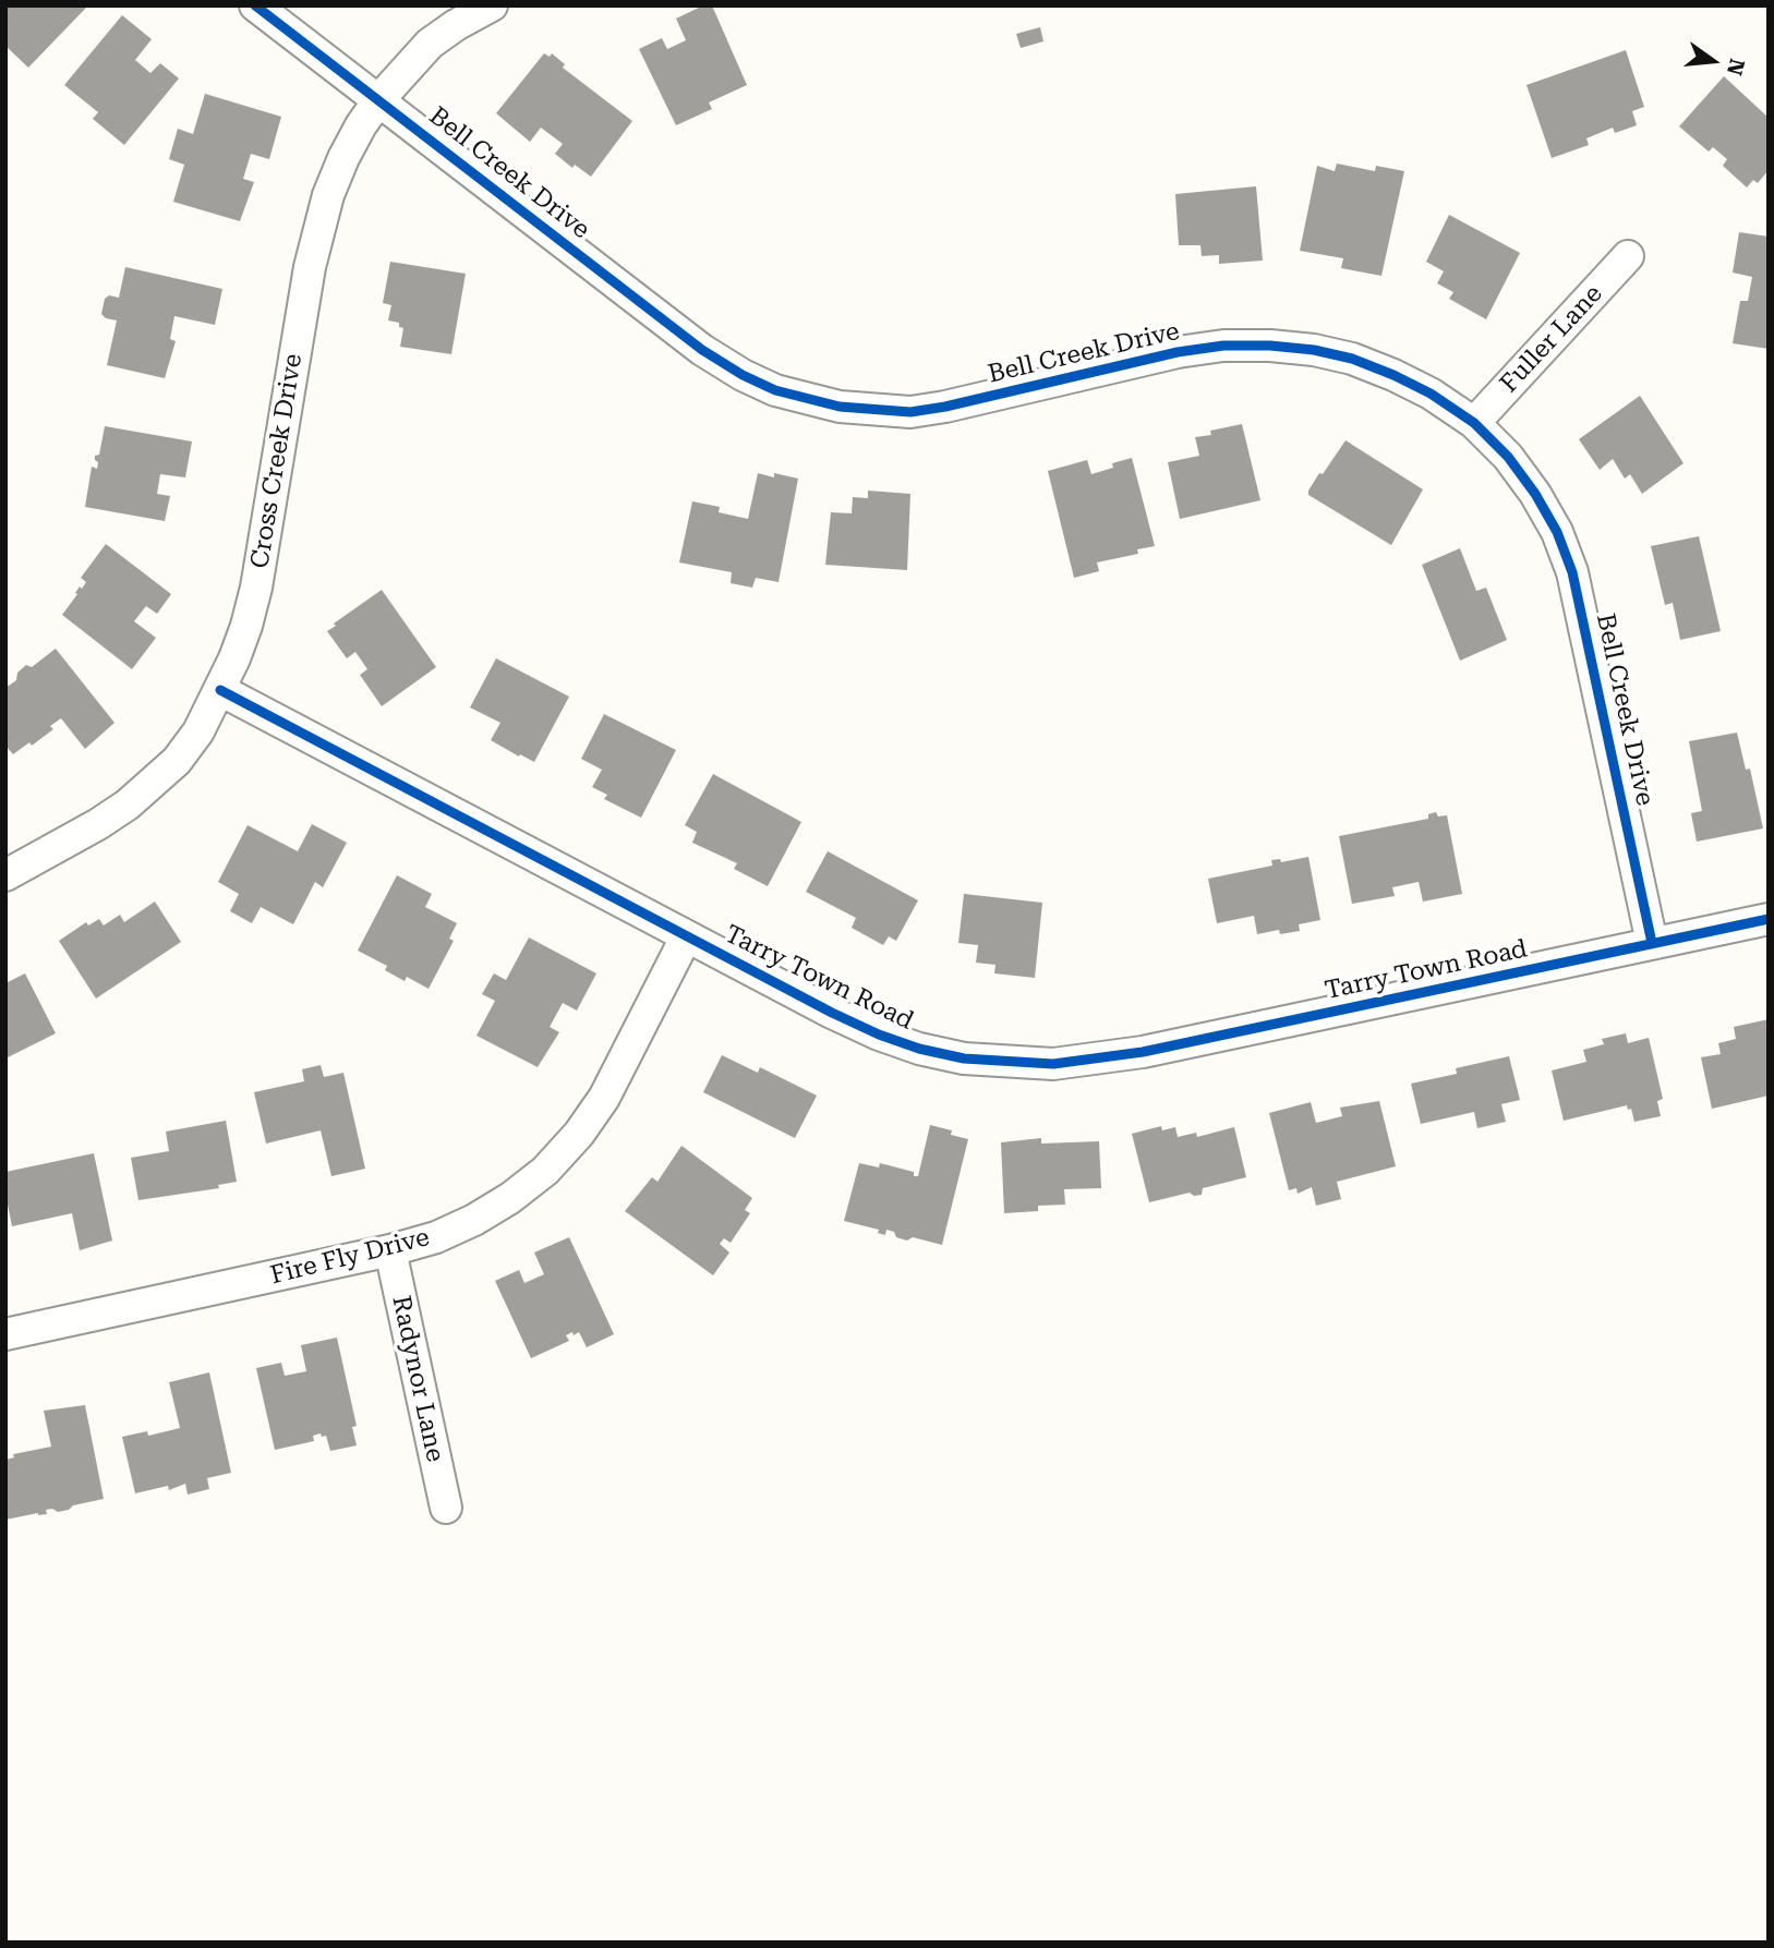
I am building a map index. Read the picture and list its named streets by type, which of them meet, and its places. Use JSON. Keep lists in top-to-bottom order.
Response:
{
  "streets": {
    "street": [
      "Bell Creek Drive",
      "Fuller Lane",
      "Cross Creek Drive",
      "Tarry Town Road",
      "Fire Fly Drive",
      "Radynor Lane"
    ]
  },
  "crossings": [
    ["Bell Creek Drive", "Fuller Lane"],
    ["Bell Creek Drive", "Cross Creek Drive"],
    ["Bell Creek Drive", "Tarry Town Road"],
    ["Cross Creek Drive", "Tarry Town Road"],
    ["Tarry Town Road", "Fire Fly Drive"],
    ["Fire Fly Drive", "Radynor Lane"]
  ],
  "north": "right"
}
